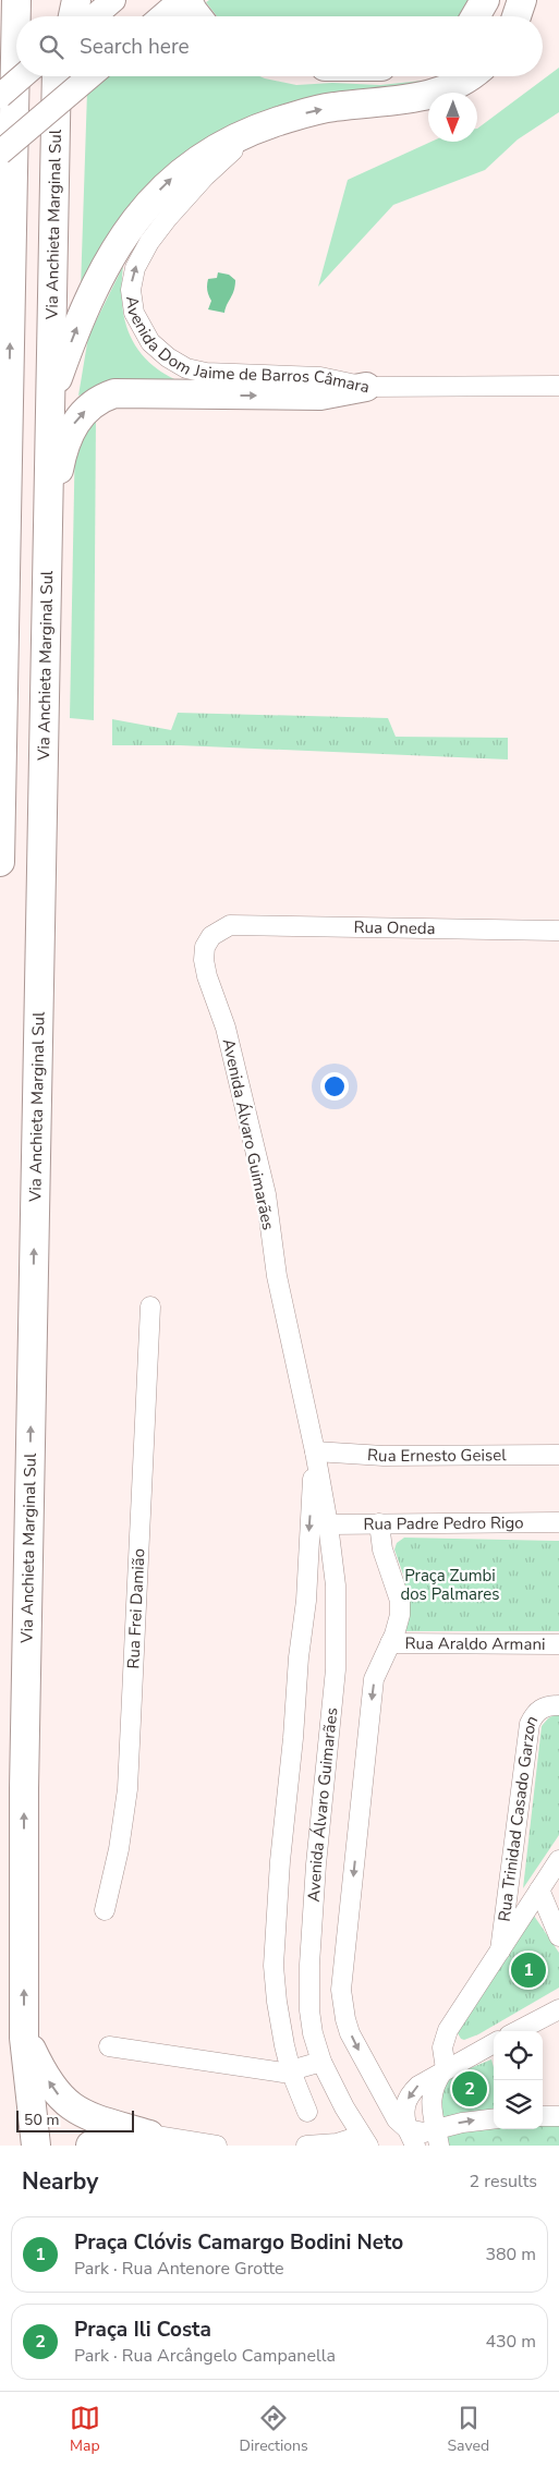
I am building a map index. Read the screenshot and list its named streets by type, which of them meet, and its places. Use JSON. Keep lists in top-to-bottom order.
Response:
{
  "streets": {
    "highway": ["Via Anchieta Marginal Sul"],
    "street": [
      "Avenida Dom Jaime de Barros Câmara",
      "Rua Oneda",
      "Avenida Álvaro Guimarães",
      "Rua Ernesto Geisel",
      "Rua Padre Pedro Rigo",
      "Rua Frei Damião",
      "Rua Araldo Armani",
      "Rua Trinidad Casado Garzon"
    ]
  },
  "crossings": [
    ["Rua Oneda", "Avenida Álvaro Guimarães"],
    ["Avenida Álvaro Guimarães", "Rua Ernesto Geisel"],
    ["Avenida Álvaro Guimarães", "Rua Padre Pedro Rigo"]
  ],
  "one_way": ["Via Anchieta Marginal Sul"],
  "parks": ["Praça Zumbi dos Palmares"],
  "scale_bar": "50 m",
  "north": "bottom",
  "page": {
    "search": "Search here",
    "pins": ["1", "2"],
    "scale": "50 m",
    "heading": ["Nearby", "2 results"],
    "list": [
      {
        "mark": "1",
        "name": "Praça Clóvis Camargo Bodini Neto",
        "note": "Park · Rua Antenore Grotte",
        "value": "380 m"
      },
      {
        "mark": "2",
        "name": "Praça Ili Costa",
        "note": "Park · Rua Arcângelo Campanella",
        "value": "430 m"
      }
    ],
    "nav": ["Map", "Directions", "Saved"]
  }
}
